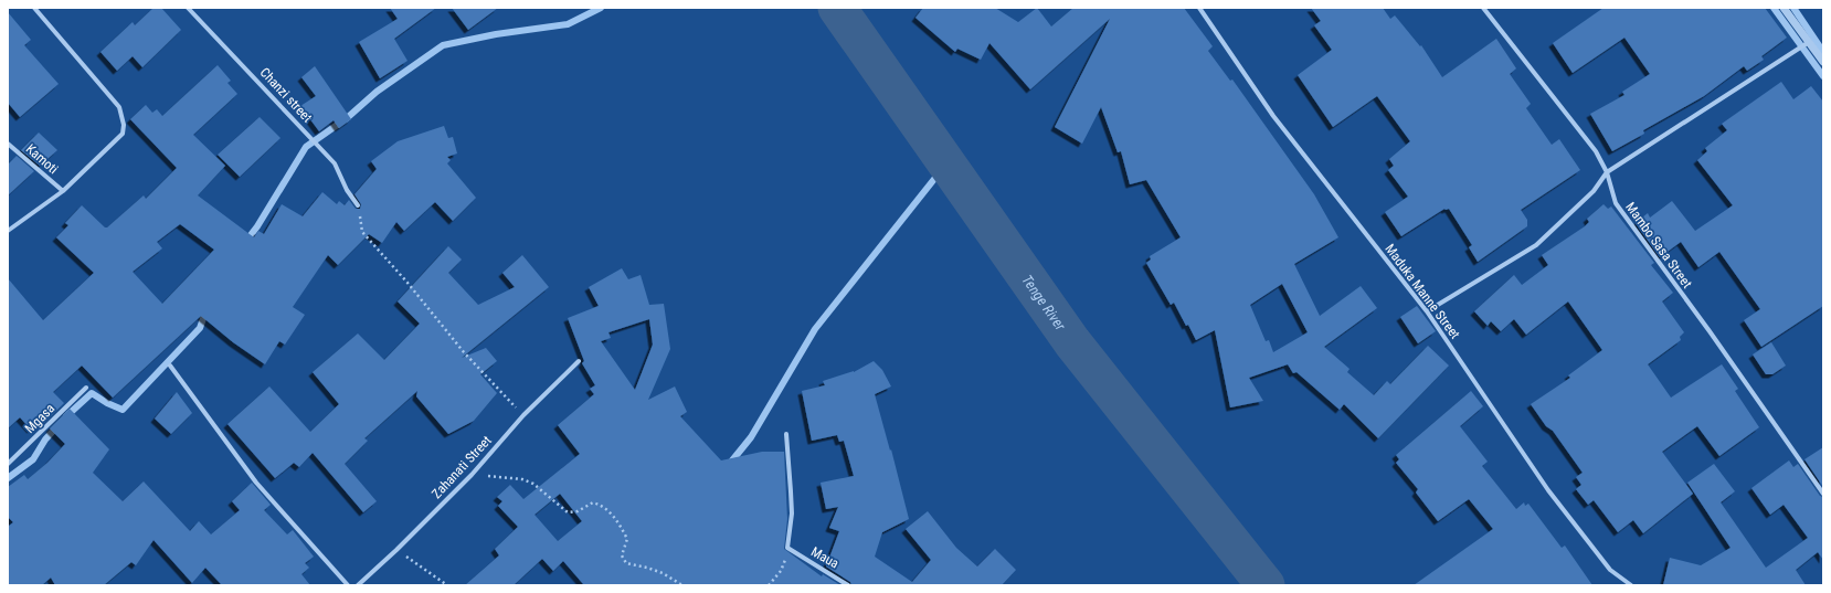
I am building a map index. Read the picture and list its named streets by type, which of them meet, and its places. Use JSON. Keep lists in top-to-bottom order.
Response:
{
  "streets": {
    "street": [
      "Chanzi street",
      "Kamoti",
      "Mambo Sasa Street",
      "Maduka Manne Street",
      "Mgasa",
      "Zahanati Street",
      "Maua"
    ]
  },
  "water": ["Tenge River"]
}
